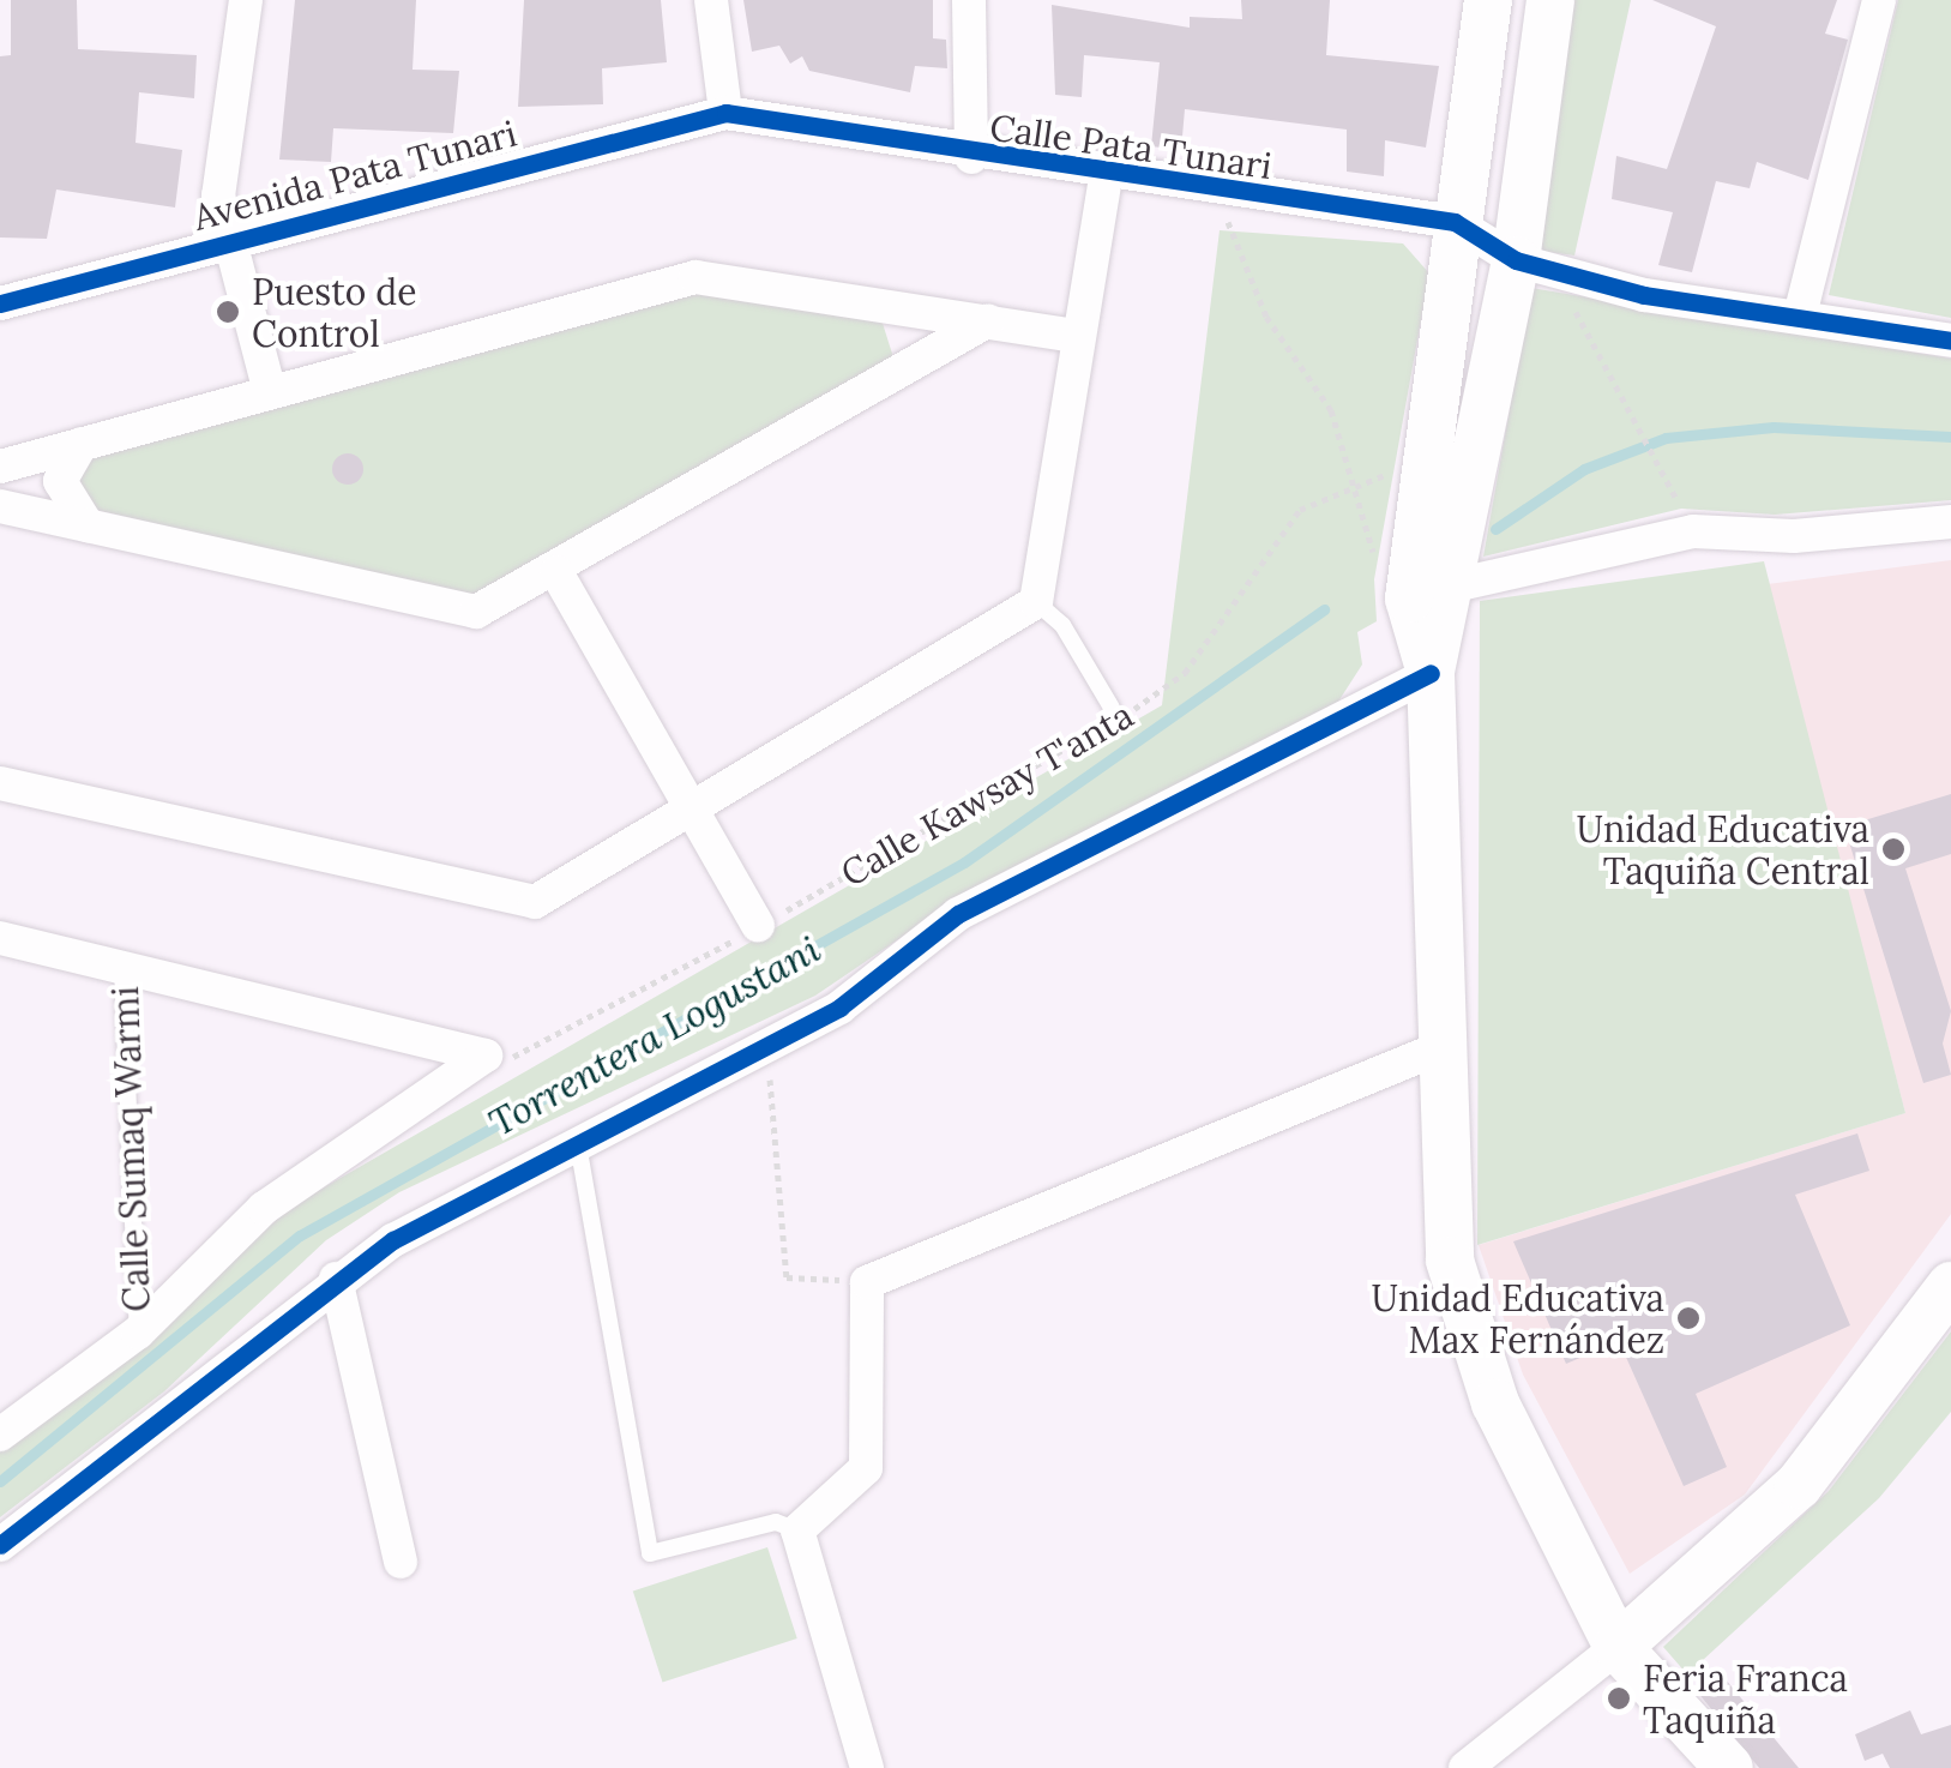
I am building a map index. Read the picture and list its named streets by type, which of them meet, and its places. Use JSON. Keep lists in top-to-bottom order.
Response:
{
  "streets": {
    "street": ["Calle Pata Tunari", "Avenida Pata Tunari"],
    "lane": ["Calle Sumaq Warmi"],
    "path": ["Calle Kawsay T'anta"]
  },
  "crossings": [
    ["Calle Pata Tunari", "Avenida Pata Tunari"]
  ],
  "water": ["Torrentera Logustani"],
  "places": [
    "Puesto de Control",
    "Unidad Educativa Taquiña Central",
    "Unidad Educativa Max Fernández",
    "Feria Franca Taquiña"
  ]
}
